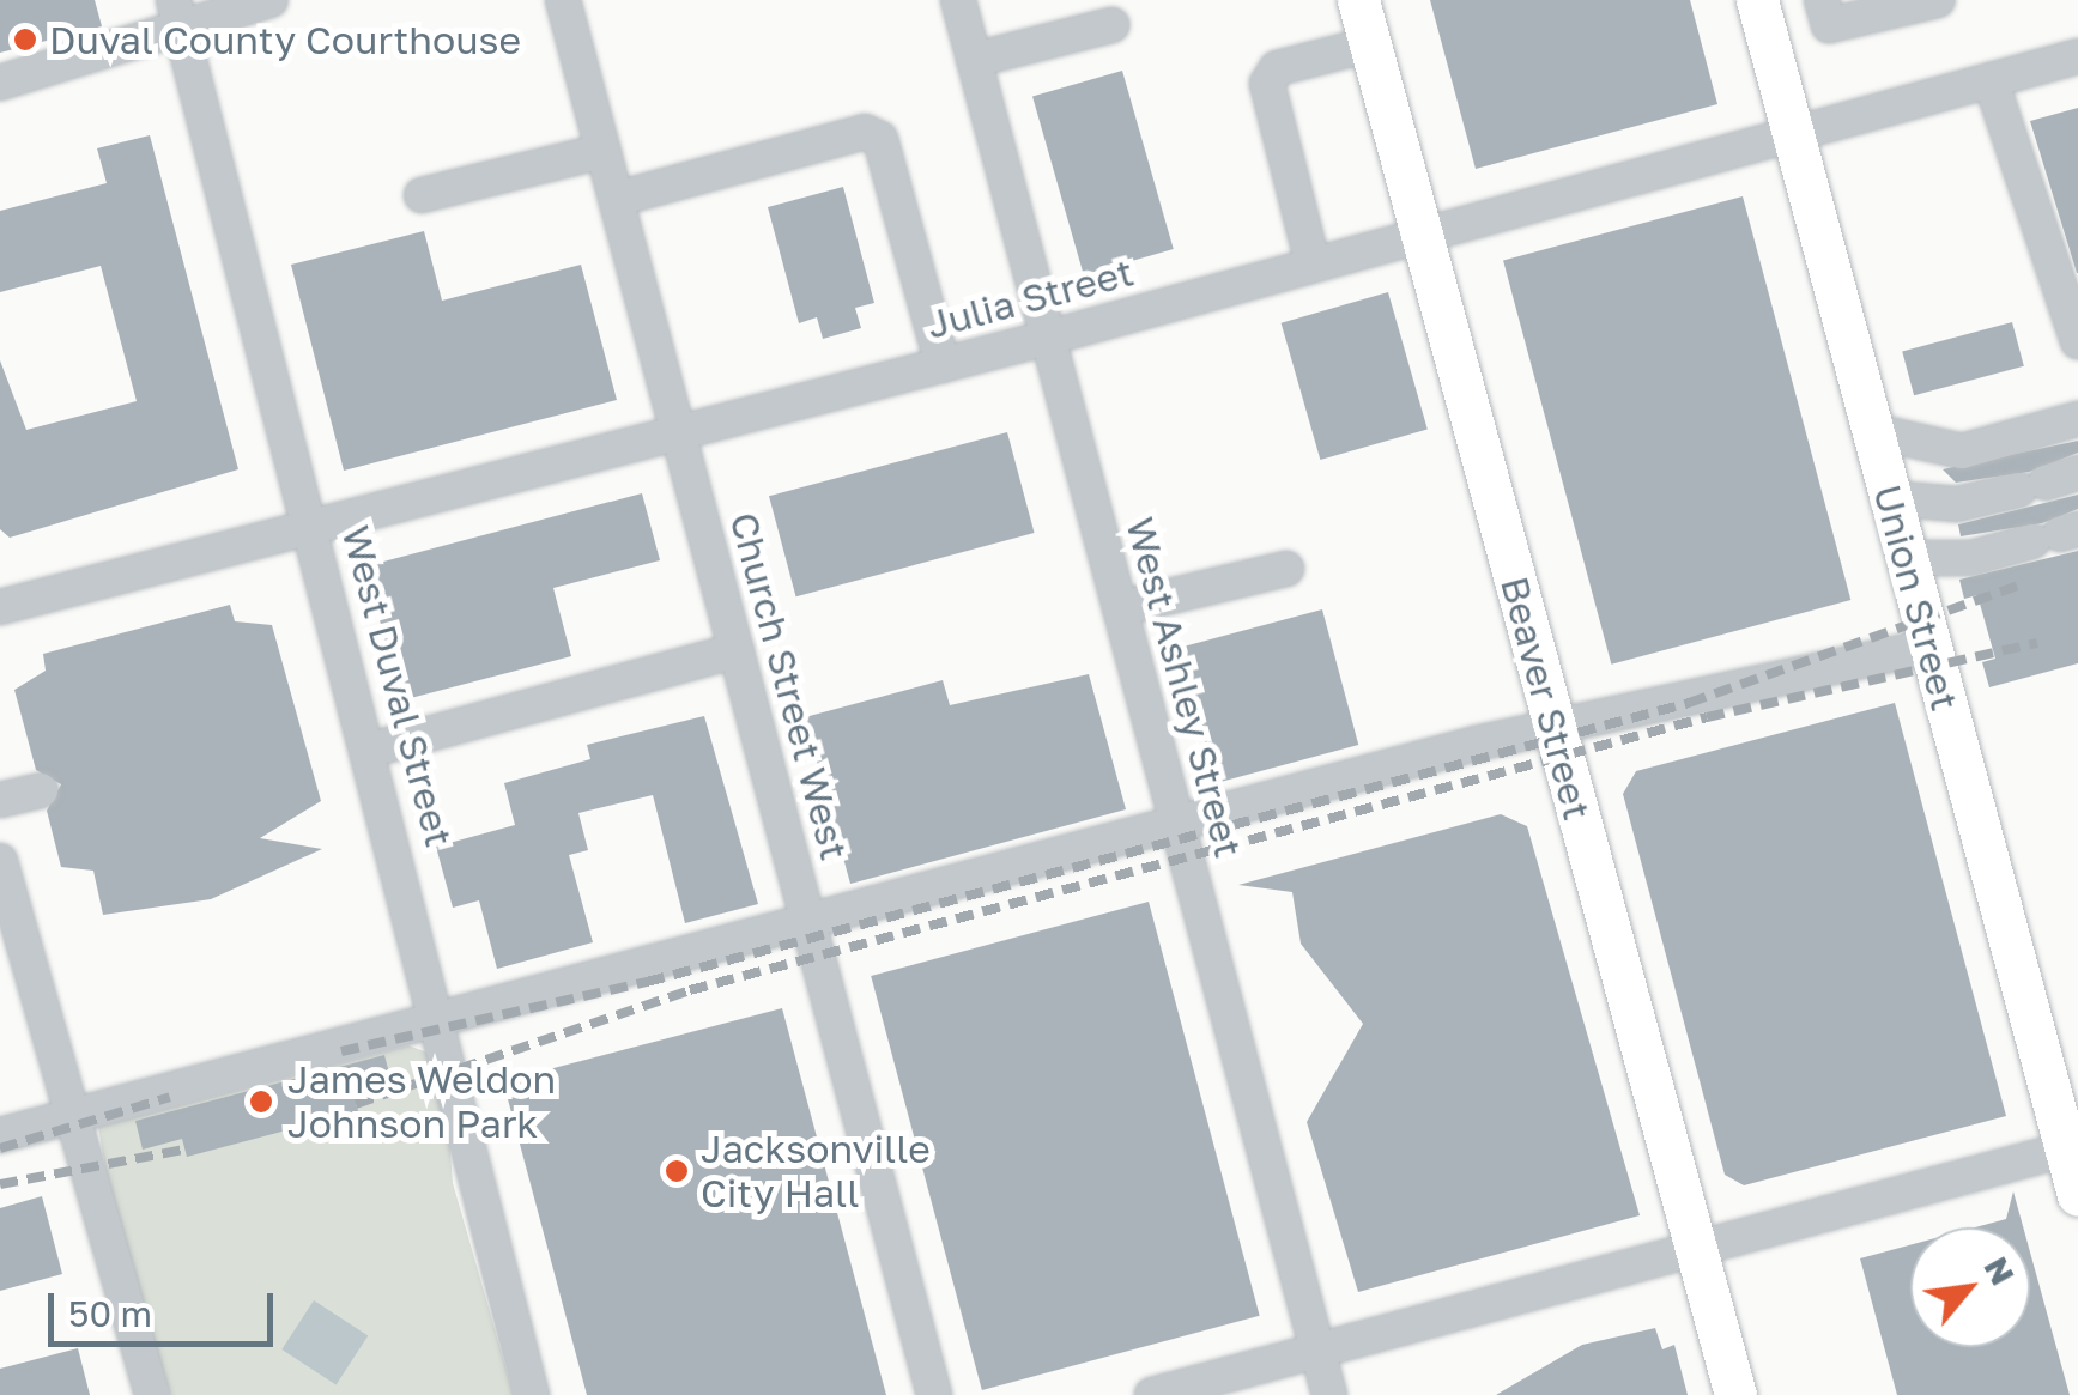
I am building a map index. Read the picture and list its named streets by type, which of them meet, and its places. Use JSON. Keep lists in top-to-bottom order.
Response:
{
  "streets": {
    "main road": ["Union Street", "Beaver Street"],
    "street": [
      "Julia Street",
      "West Duval Street",
      "Church Street West",
      "West Ashley Street"
    ]
  },
  "crossings": [
    ["Julia Street", "Union Street"],
    ["Julia Street", "West Duval Street"],
    ["Julia Street", "Church Street West"],
    ["Julia Street", "West Ashley Street"],
    ["Julia Street", "Beaver Street"]
  ],
  "places": ["Duval County Courthouse", "James Weldon Johnson Park", "Jacksonville City Hall"],
  "scale_bar": "50 m",
  "north": "top right"
}
